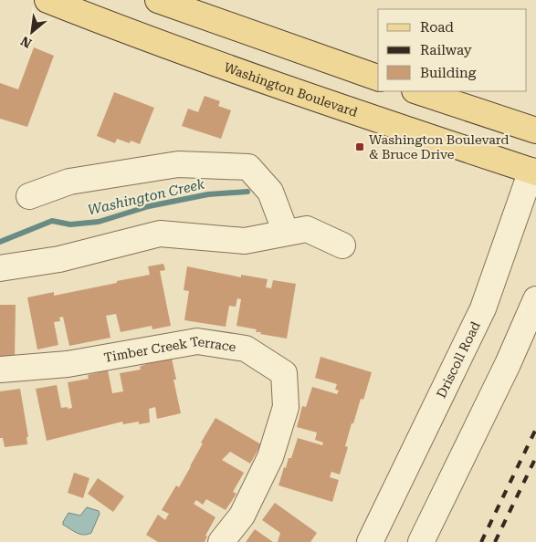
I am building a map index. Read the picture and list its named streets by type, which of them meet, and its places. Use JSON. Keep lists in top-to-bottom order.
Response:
{
  "streets": {
    "main road": ["Washington Boulevard"],
    "street": ["Timber Creek Terrace", "Driscoll Road"]
  },
  "crossings": [
    ["Washington Boulevard", "Driscoll Road"]
  ],
  "water": ["Washington Creek"],
  "places": {
    "transit": ["Washington Boulevard & Bruce Drive"]
  },
  "legend": ["Road", "Railway", "Building"],
  "north": "bottom left"
}
